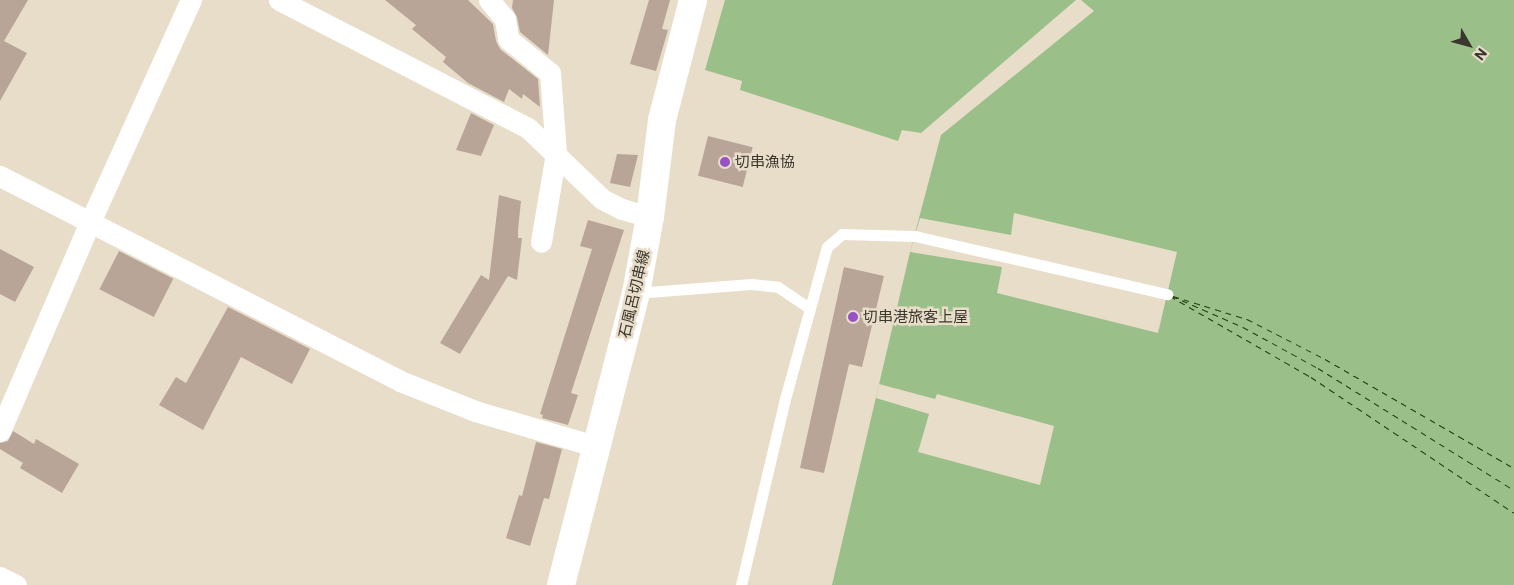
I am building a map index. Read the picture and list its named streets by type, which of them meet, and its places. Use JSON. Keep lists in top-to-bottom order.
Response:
{
  "streets": {
    "main road": ["石風呂切串線"]
  },
  "places": ["切串漁協", "切串港旅客上屋"],
  "north": "bottom right"
}
